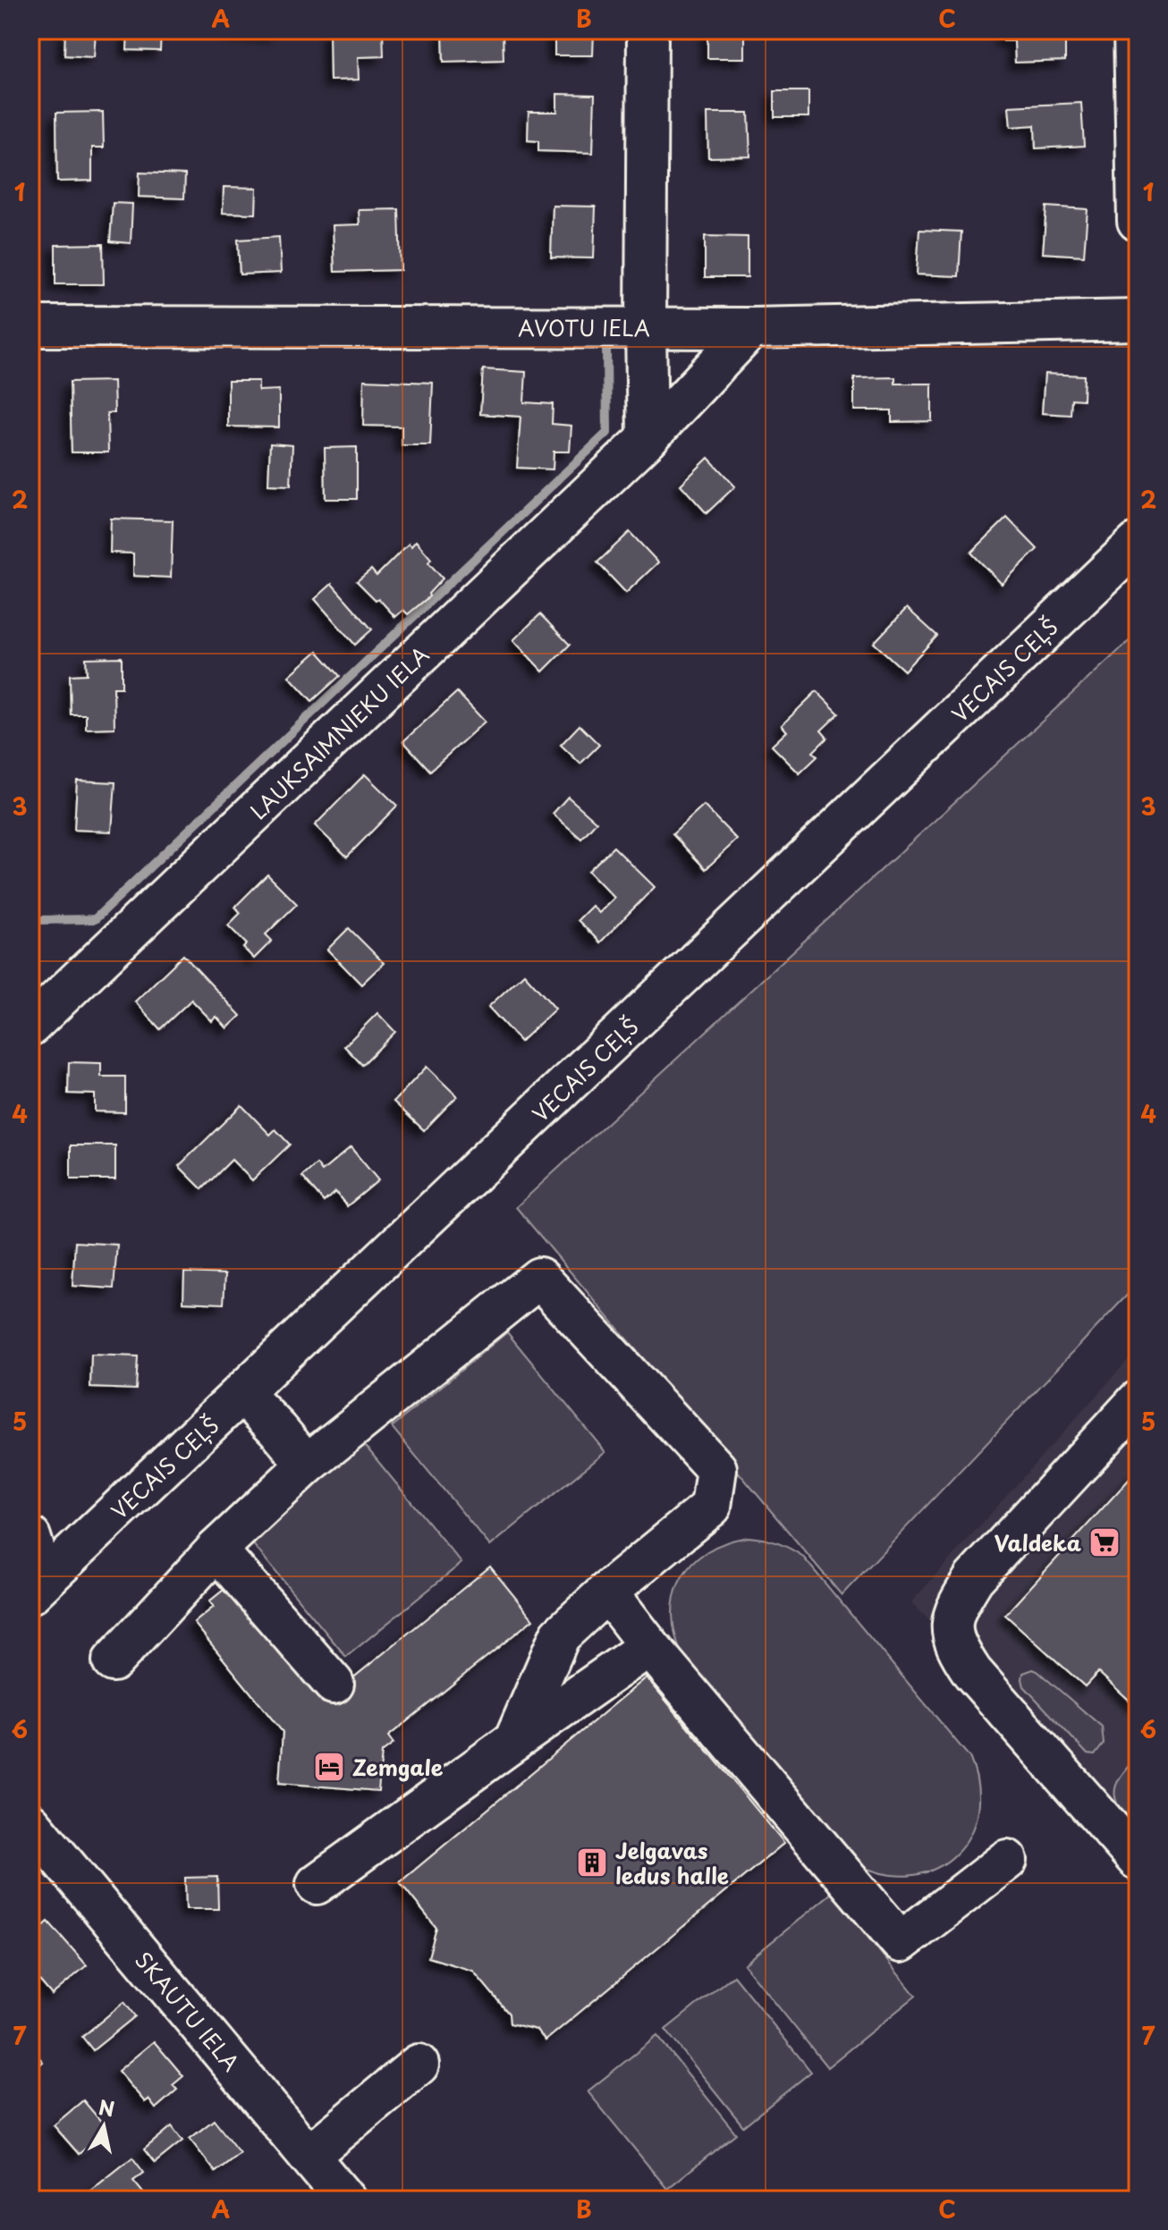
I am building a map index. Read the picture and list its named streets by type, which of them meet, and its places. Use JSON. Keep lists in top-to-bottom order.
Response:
{
  "streets": {
    "street": [
      "AVOTU IELA",
      "VECAIS CEĻŠ",
      "LAUKSAIMNIEKU IELA",
      "SKAUTU IELA"
    ]
  },
  "crossings": [
    ["AVOTU IELA", "LAUKSAIMNIEKU IELA"]
  ],
  "places": {
    "supermarket": ["Valdeka"],
    "hotel": ["Zemgale"],
    "building": ["Jelgavas ledus halle"]
  },
  "north": "top",
  "grid": {
    "columns": ["A", "B", "C"],
    "rows": [
      "1",
      "2",
      "3",
      "4",
      "5",
      "6",
      "7"
    ]
  }
}
